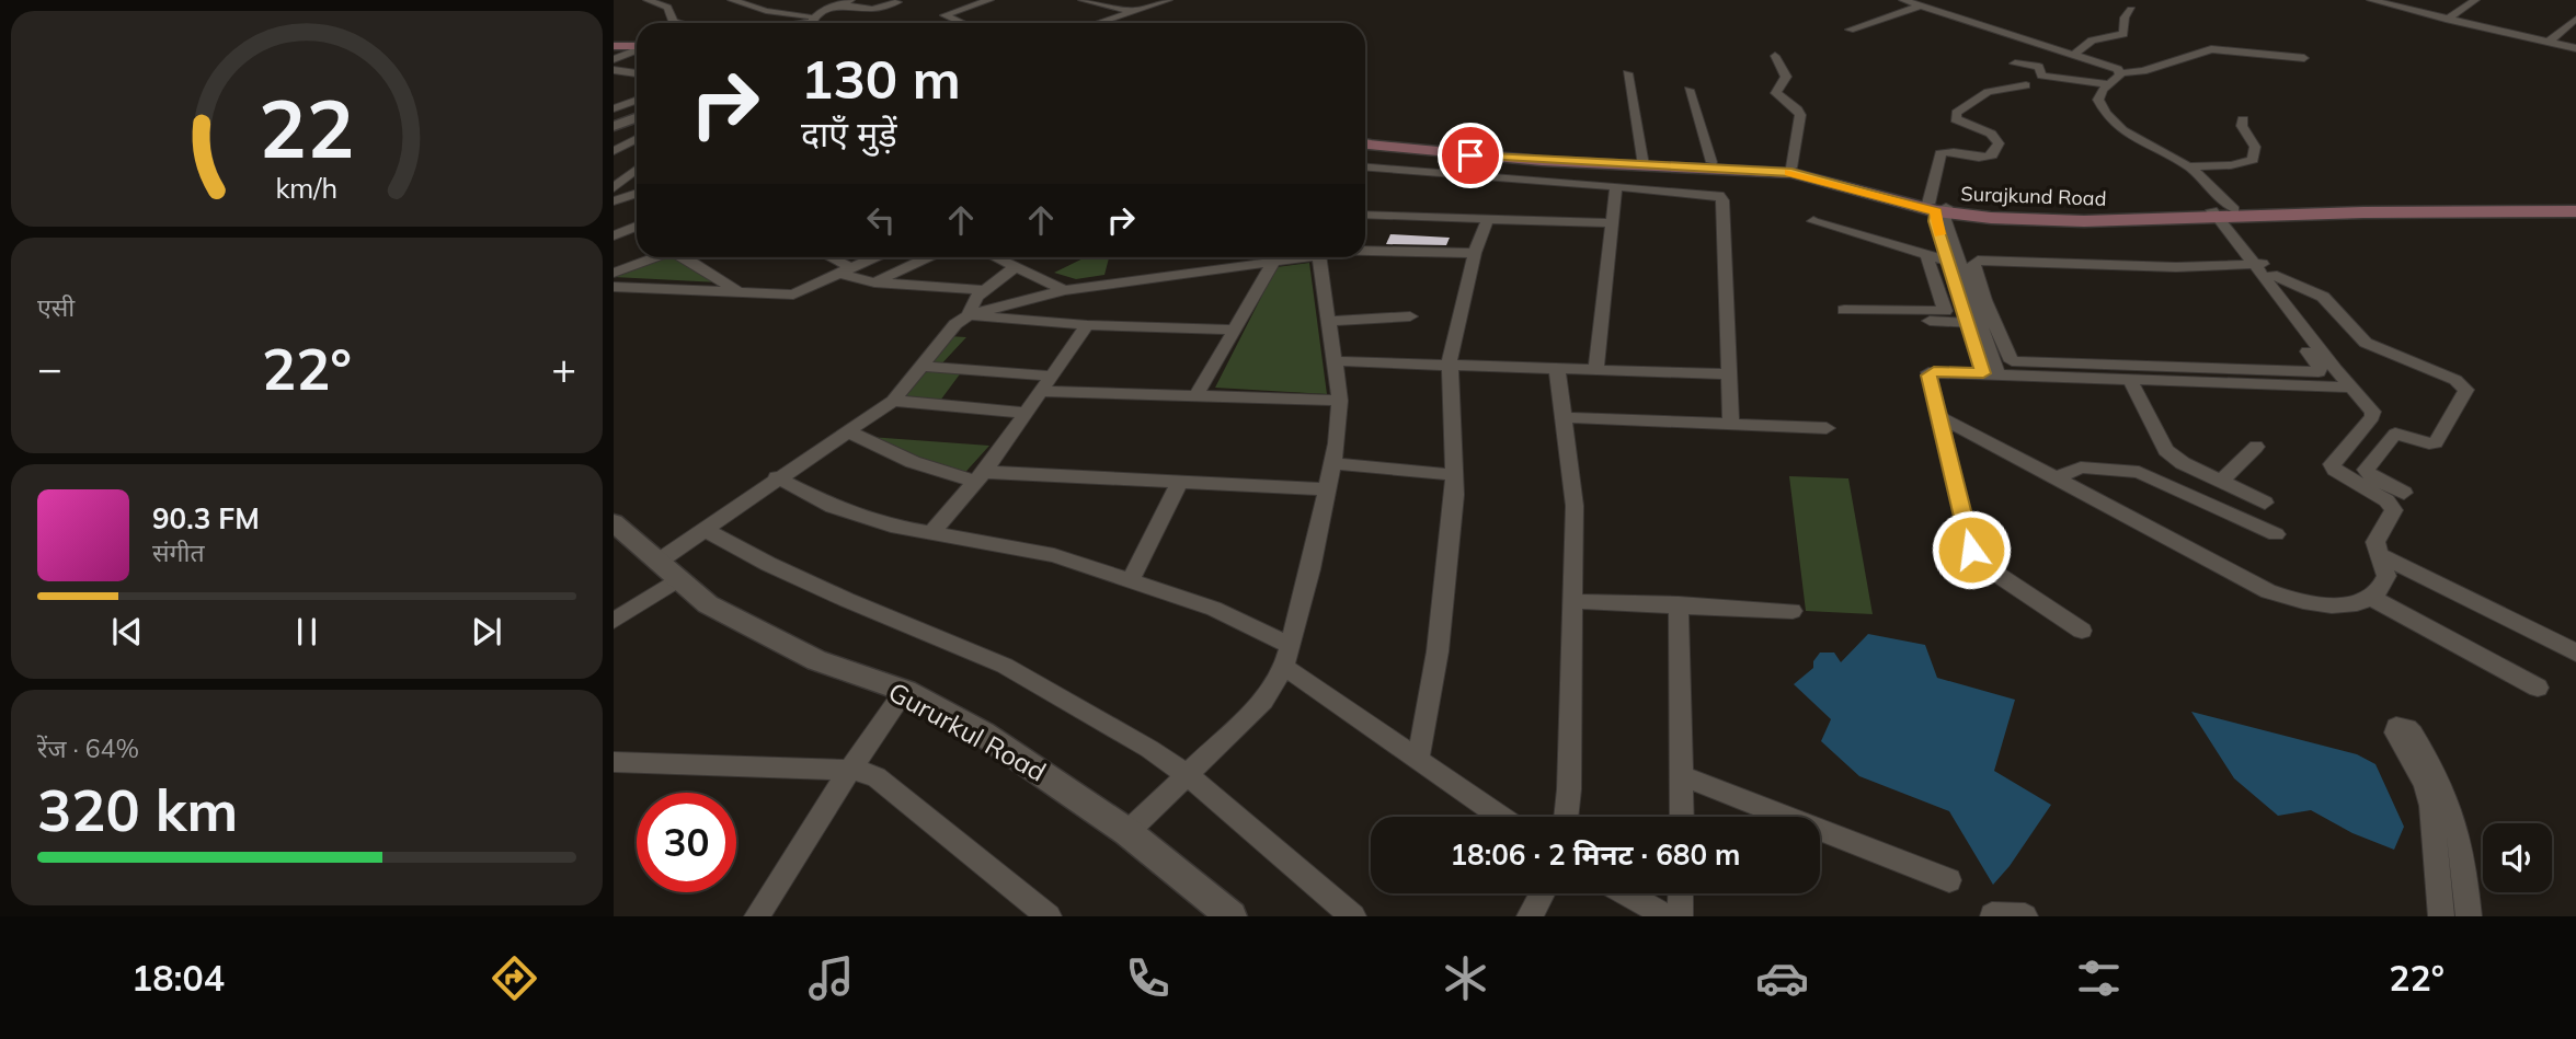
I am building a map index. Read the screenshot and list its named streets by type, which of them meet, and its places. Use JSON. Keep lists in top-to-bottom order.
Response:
{
  "streets": {
    "main road": ["Surajkund Road"],
    "street": ["Gururkul Road"]
  },
  "page": {
    "turn": ["130 m", "दाएँ मुड़ें"],
    "tile": [
      "एसी",
      ["रेंज · 64%", "320 km"]
    ],
    "heat": ["−", "22°", "+"],
    "song": ["90.3 FM", "संगीत"],
    "limit": "30",
    "trip": "18:06 · 2 मिनट · 680 m",
    "tabs": ["18:04", "22°"],
    "gauge": ["22", "km/h"]
  }
}
